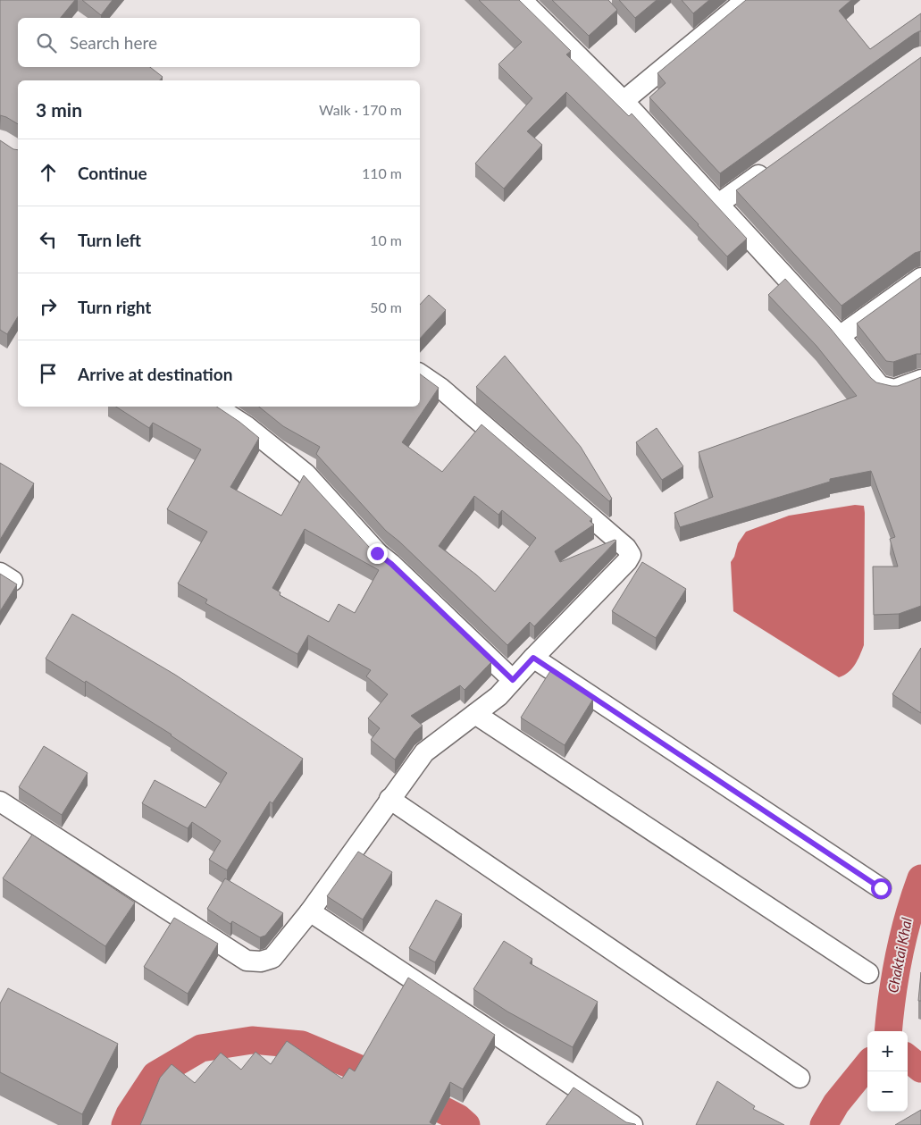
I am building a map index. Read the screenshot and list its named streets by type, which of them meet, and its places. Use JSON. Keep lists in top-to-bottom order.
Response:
{
  "water": ["Chaktai Khal"],
  "page": {
    "search": "Search here",
    "heading": ["3 min", "Walk · 170 m"],
    "list": [
      ["Continue", "110 m"],
      ["Turn left", "10 m"],
      ["Turn right", "50 m"],
      "Arrive at destination"
    ],
    "map_buttons": ["+", "−"]
  }
}
